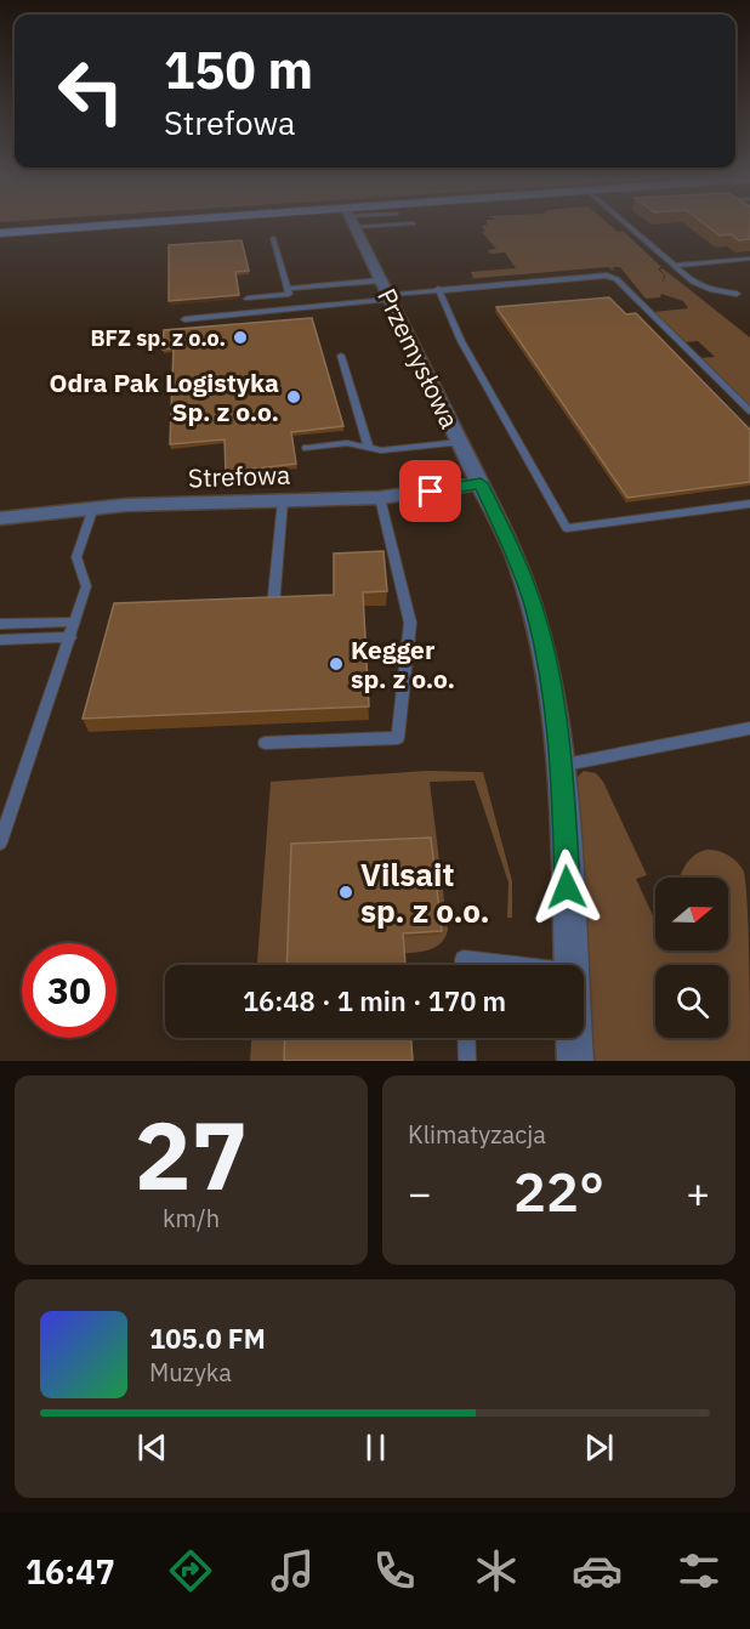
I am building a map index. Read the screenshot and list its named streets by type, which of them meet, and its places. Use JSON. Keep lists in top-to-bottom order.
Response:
{
  "streets": {
    "street": ["Przemysłowa", "Strefowa"]
  },
  "crossings": [
    ["Przemysłowa", "Strefowa"]
  ],
  "places": [
    "BFZ sp. z o.o.",
    "Odra Pak Logistyka Sp. z o.o.",
    "Kegger sp. z o.o.",
    "Vilsait sp. z o.o."
  ],
  "north": "right",
  "page": {
    "turn": ["150 m", "Strefowa"],
    "limit": "30",
    "trip": "16:48 · 1 min · 170 m",
    "tile": [
      ["27", "km/h"],
      "Klimatyzacja"
    ],
    "heat": ["−", "22°", "+"],
    "song": ["105.0 FM", "Muzyka"],
    "tabs": "16:47"
  }
}
